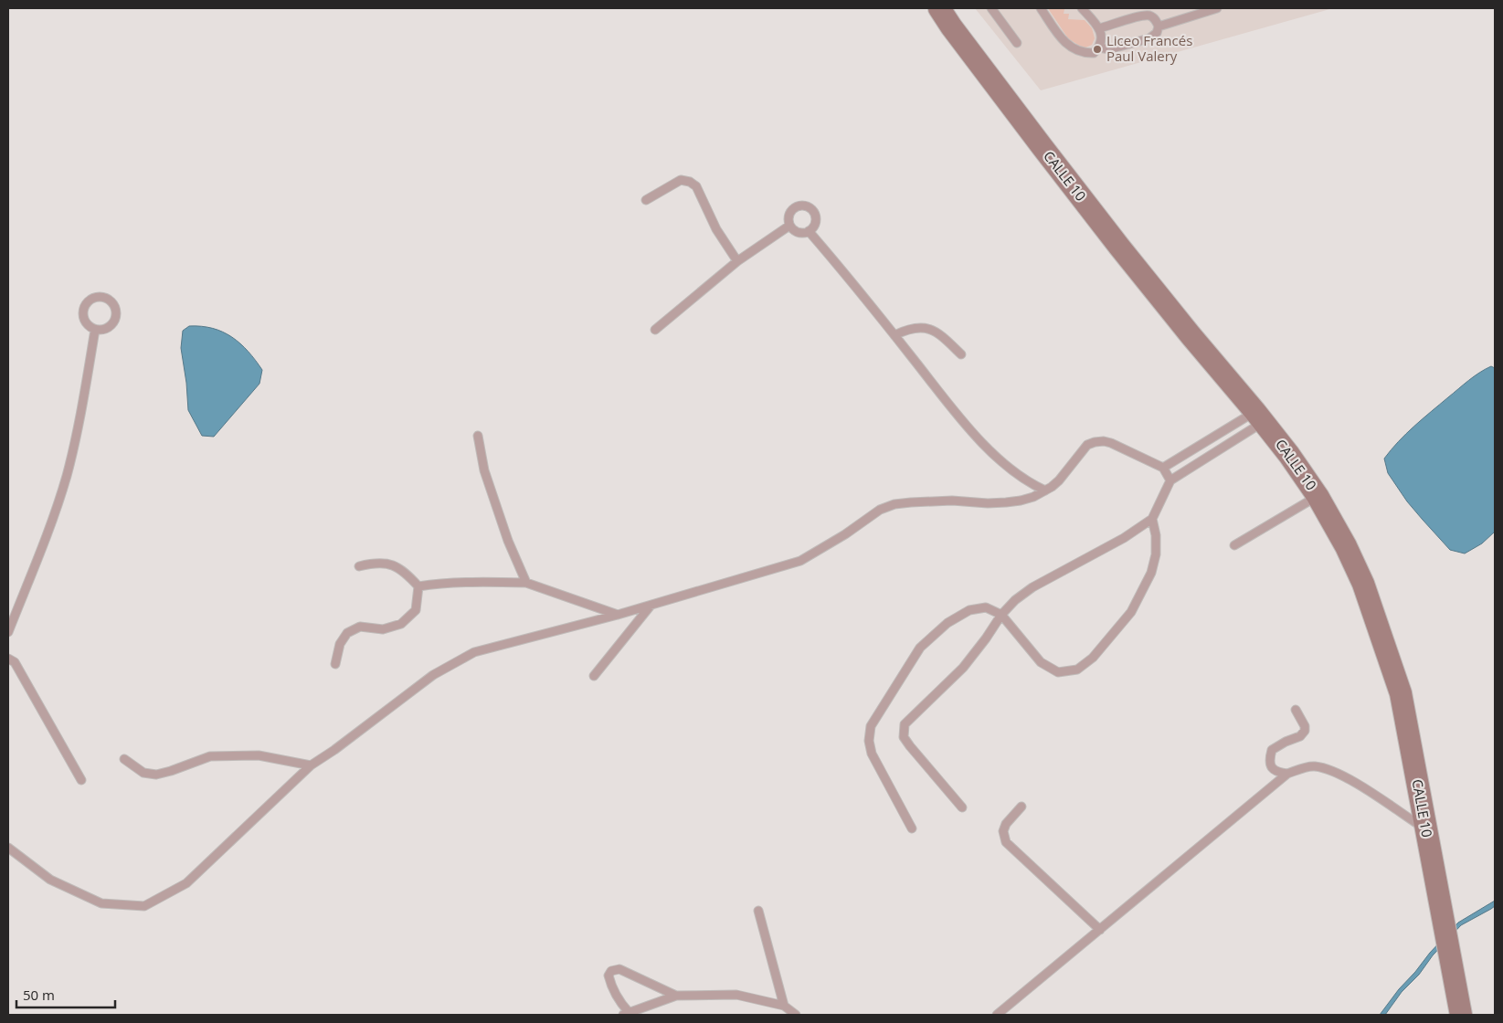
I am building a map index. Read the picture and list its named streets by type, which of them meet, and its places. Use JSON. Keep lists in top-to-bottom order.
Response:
{
  "streets": {
    "main road": ["CALLE 10"]
  },
  "places": ["Liceo Francés Paul Valery"],
  "scale_bar": "50 m"
}
